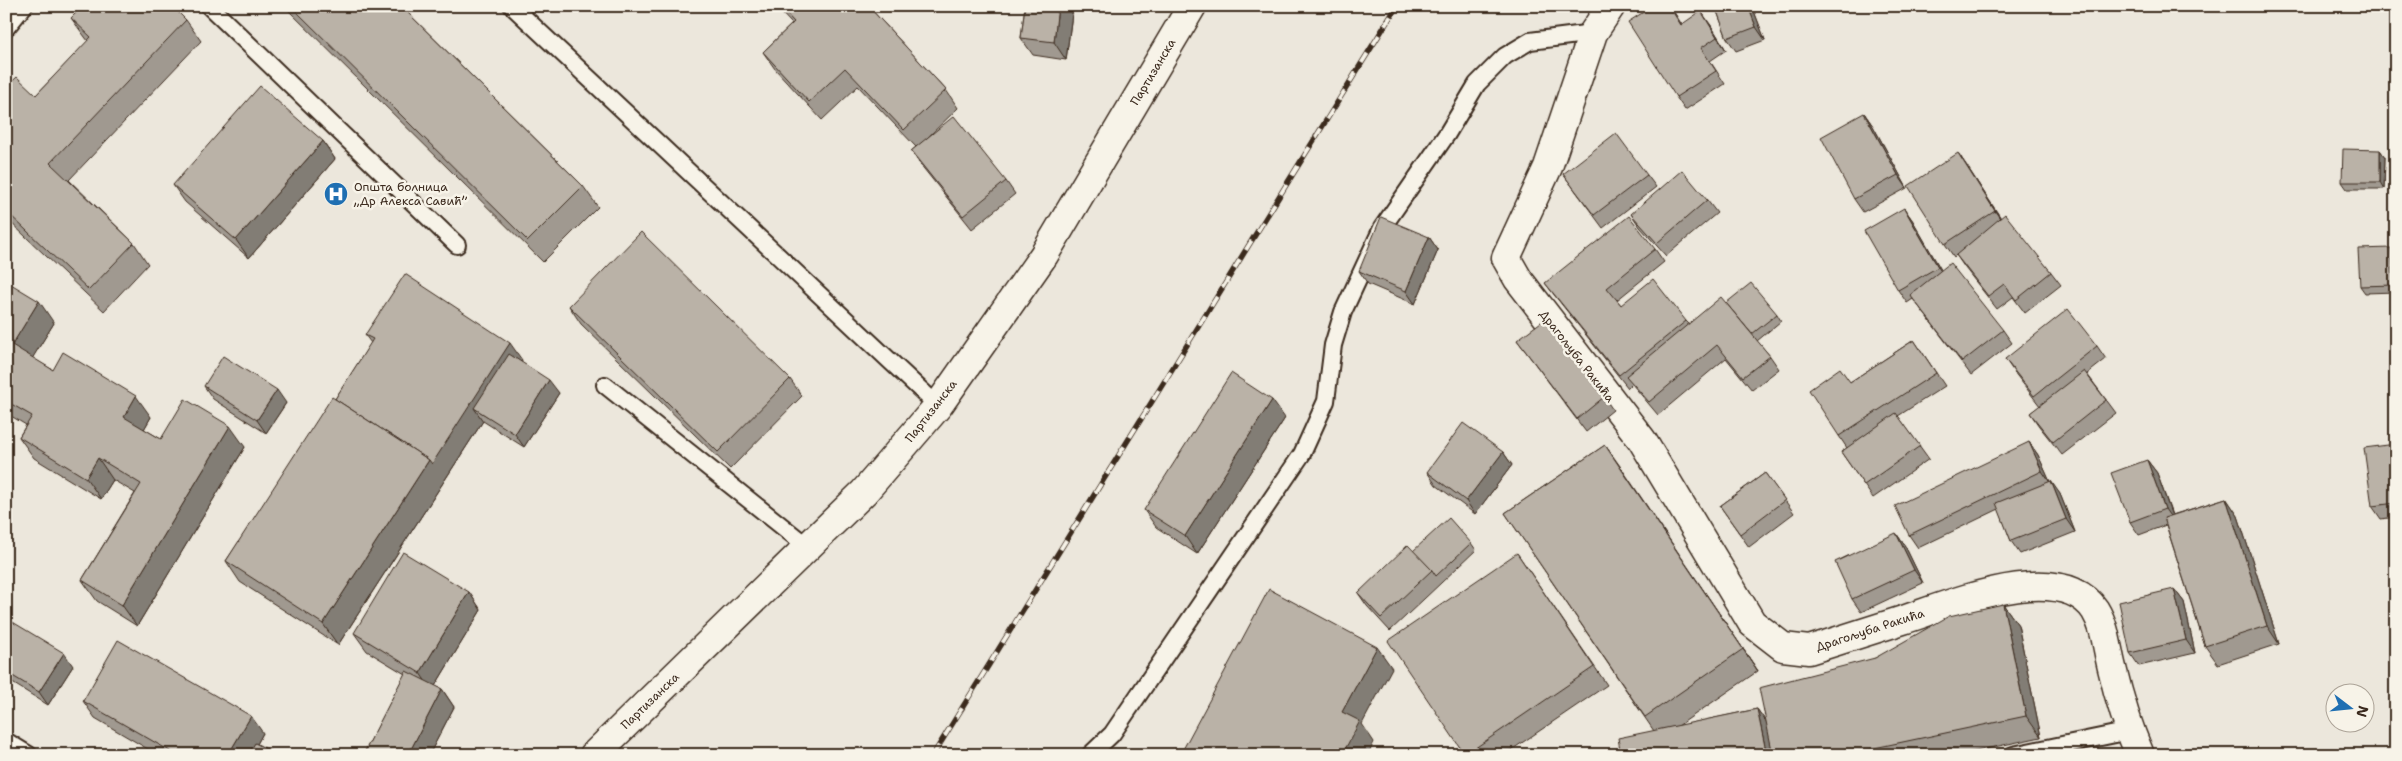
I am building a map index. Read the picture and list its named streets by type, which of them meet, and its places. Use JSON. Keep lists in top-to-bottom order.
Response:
{
  "streets": {
    "street": ["Партизанска", "Драгољуба Ракића"]
  },
  "places": {
    "hospital": ["Општа болница „Др Алекса Савић”"]
  },
  "north": "right"
}
